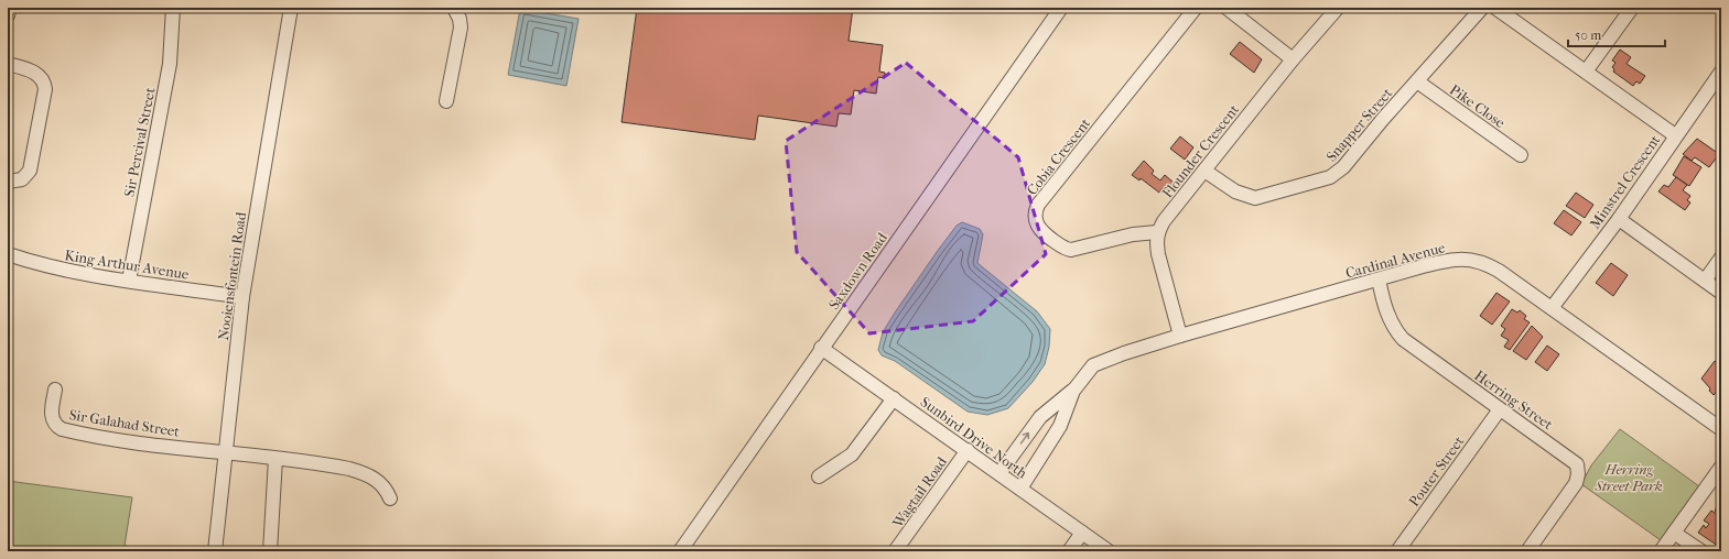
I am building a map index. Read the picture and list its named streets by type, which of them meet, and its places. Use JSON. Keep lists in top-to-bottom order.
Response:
{
  "streets": {
    "street": [
      "Pike Close",
      "Snapper Street",
      "Sir Percival Street",
      "Flounder Crescent",
      "Cobia Crescent",
      "Minstrel Crescent",
      "Cardinal Avenue",
      "King Arthur Avenue",
      "Saxdown Road",
      "Nooiensfontein Road",
      "Herring Street",
      "Sir Galahad Street",
      "Sunbird Drive North",
      "Pouter Street",
      "Wagtail Road"
    ]
  },
  "crossings": [
    ["Pike Close", "Snapper Street"],
    ["Snapper Street", "Flounder Crescent"],
    ["Sir Percival Street", "King Arthur Avenue"],
    ["Flounder Crescent", "Cobia Crescent"],
    ["Minstrel Crescent", "Cardinal Avenue"],
    ["Cardinal Avenue", "Herring Street"],
    ["Cardinal Avenue", "Sunbird Drive North"],
    ["King Arthur Avenue", "Nooiensfontein Road"],
    ["Saxdown Road", "Sunbird Drive North"],
    ["Nooiensfontein Road", "Sir Galahad Street"],
    ["Herring Street", "Pouter Street"],
    ["Sunbird Drive North", "Wagtail Road"]
  ],
  "parks": ["Herring Street Park"],
  "scale_bar": "50 m"
}
